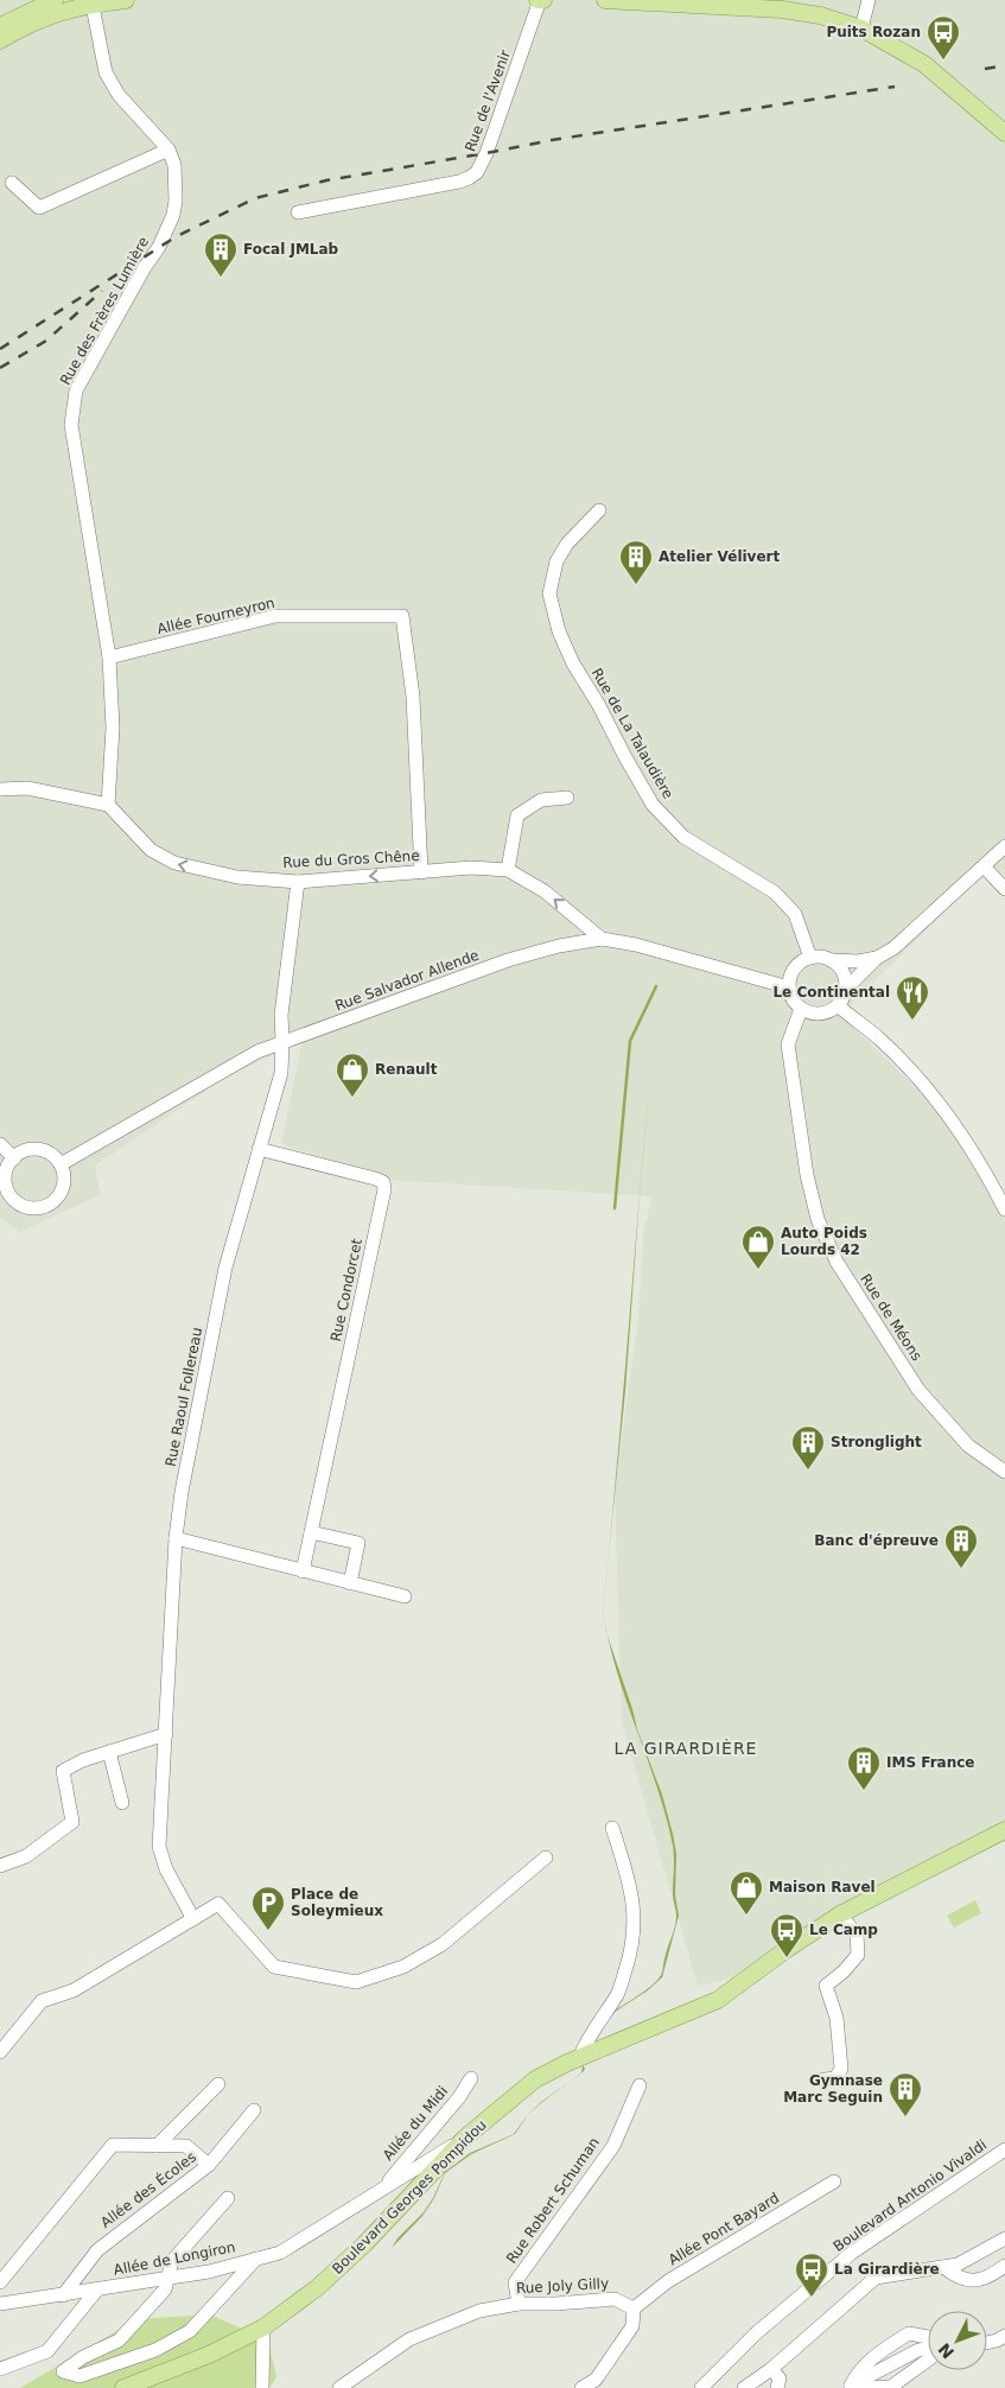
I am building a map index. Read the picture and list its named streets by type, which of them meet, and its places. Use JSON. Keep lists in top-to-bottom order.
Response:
{
  "streets": {
    "main road": ["Boulevard Georges Pompidou"],
    "street": [
      "Rue de l'Avenir",
      "Rue des Frères Lumière",
      "Allée Fourneyron",
      "Rue de La Talaudière",
      "Rue du Gros Chêne",
      "Rue Salvador Allende",
      "Rue Condorcet",
      "Rue de Méons",
      "Rue Raoul Follereau",
      "Allée du Midi",
      "Allée des Écoles",
      "Boulevard Antonio Vivaldi",
      "Rue Robert Schuman",
      "Allée Pont Bayard",
      "Allée de Longiron",
      "Rue Joly Gilly"
    ]
  },
  "crossings": [
    ["Rue des Frères Lumière", "Allée Fourneyron"],
    ["Rue des Frères Lumière", "Rue du Gros Chêne"],
    ["Allée Fourneyron", "Rue du Gros Chêne"],
    ["Rue de La Talaudière", "Rue Salvador Allende"],
    ["Rue de La Talaudière", "Rue de Méons"],
    ["Rue du Gros Chêne", "Rue Salvador Allende"],
    ["Rue du Gros Chêne", "Rue Raoul Follereau"],
    ["Rue Salvador Allende", "Rue de Méons"],
    ["Rue Salvador Allende", "Rue Raoul Follereau"],
    ["Rue Condorcet", "Rue Raoul Follereau"],
    ["Allée du Midi", "Allée de Longiron"],
    ["Allée des Écoles", "Allée de Longiron"],
    ["Boulevard Georges Pompidou", "Allée de Longiron"],
    ["Rue Robert Schuman", "Rue Joly Gilly"],
    ["Allée Pont Bayard", "Rue Joly Gilly"]
  ],
  "one_way": ["Rue du Gros Chêne"],
  "districts": ["LA GIRARDIÈRE"],
  "places": {
    "bus stop": ["Puits Rozan", "Le Camp", "La Girardière"],
    "building": [
      "Focal JMLab",
      "Atelier Vélivert",
      "Stronglight",
      "Banc d'épreuve",
      "IMS France",
      "Gymnase Marc Seguin"
    ],
    "restaurant": ["Le Continental"],
    "shop": ["Renault", "Auto Poids Lourds 42", "Maison Ravel"],
    "parking": ["Place de Soleymieux"]
  },
  "north": "bottom left"
}
